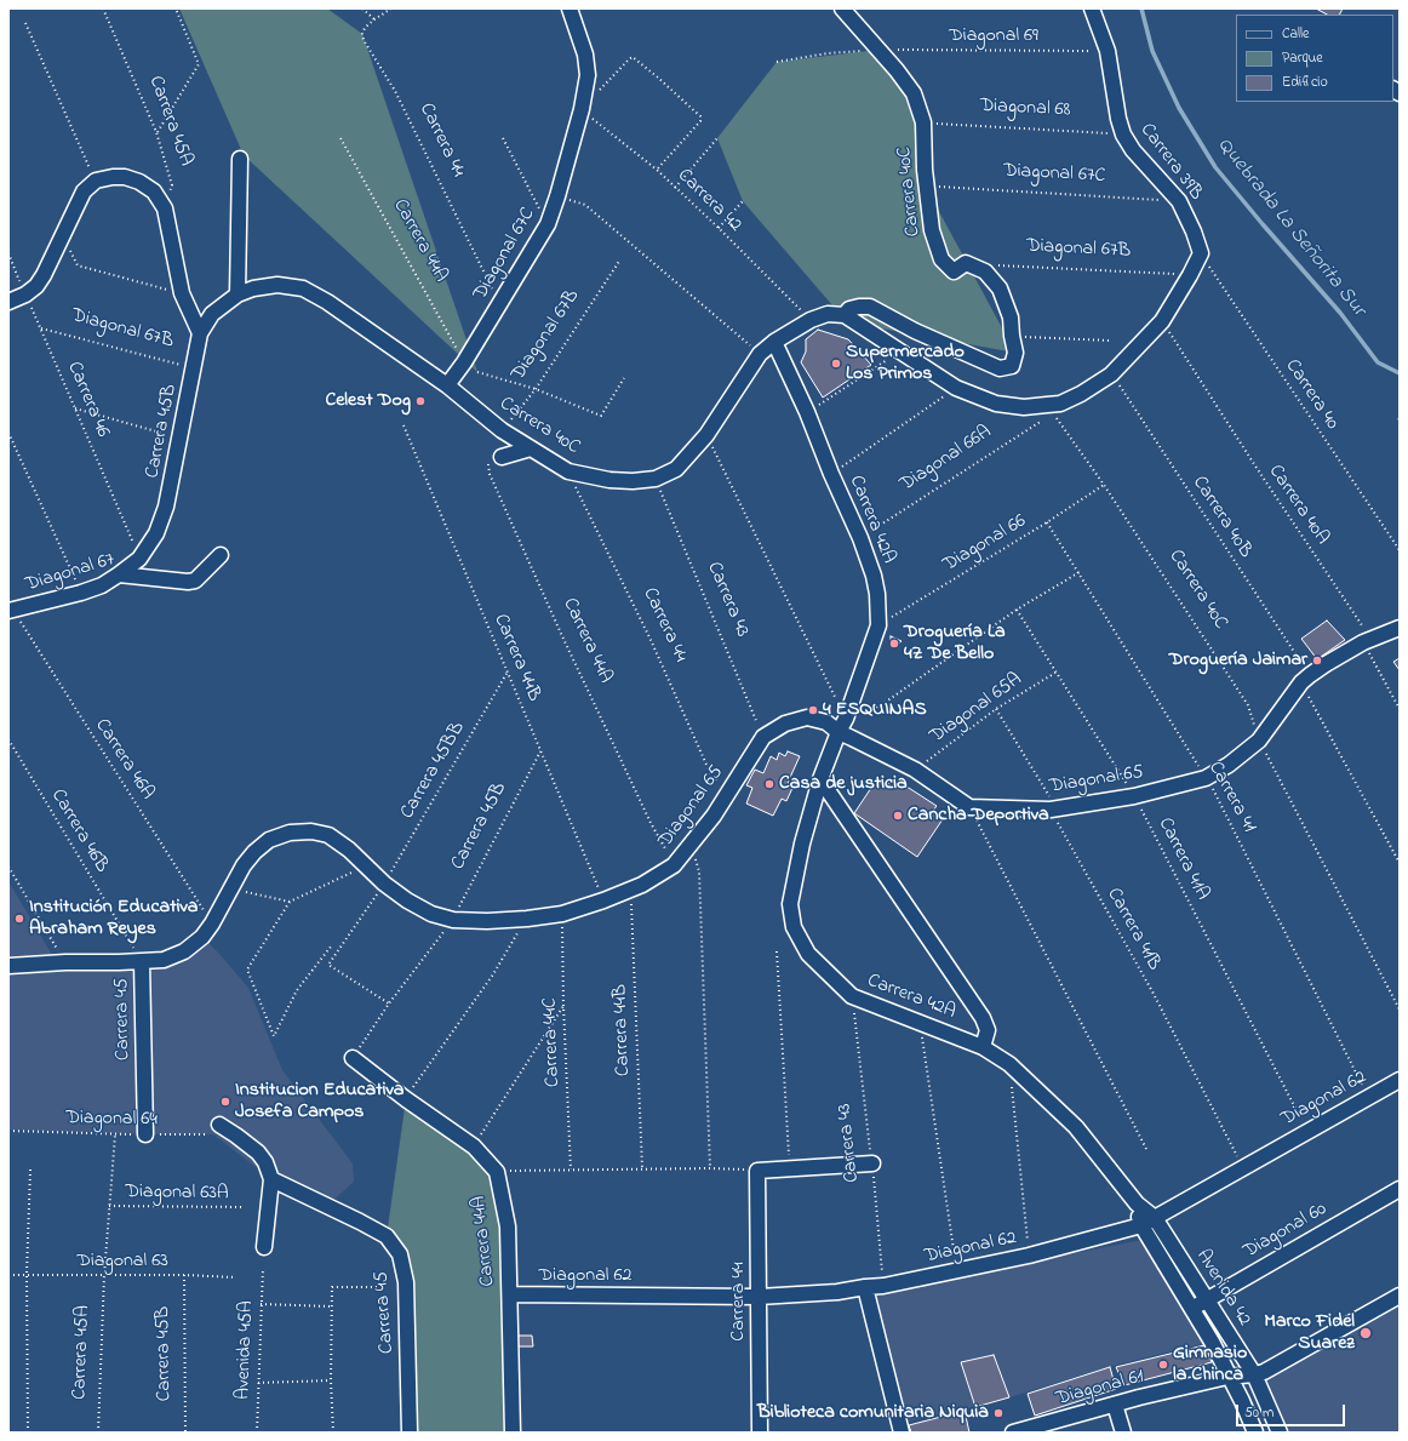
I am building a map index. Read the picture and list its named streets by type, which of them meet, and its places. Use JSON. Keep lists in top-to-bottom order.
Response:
{
  "streets": {
    "street": [
      "Carrera 44",
      "Carrera 39B",
      "Diagonal 67C",
      "Carrera 40C",
      "Carrera 44A",
      "Carrera 45B",
      "Carrera 42A",
      "Diagonal 67",
      "Diagonal 65",
      "Carrera 45",
      "Diagonal 62",
      "Diagonal 60",
      "Avenida 42",
      "Diagonal 61"
    ],
    "path": [
      "Diagonal 69",
      "Diagonal 68",
      "Carrera 45A",
      "Carrera 42",
      "Diagonal 67B",
      "Carrera 40",
      "Carrera 46",
      "Diagonal 66A",
      "Carrera 40A",
      "Carrera 40B",
      "Diagonal 66",
      "Carrera 43",
      "Carrera 44B",
      "Diagonal 65A",
      "Carrera 46A",
      "Carrera 45BB",
      "Carrera 41",
      "Carrera 46B",
      "Carrera 41A",
      "Carrera 41B",
      "Carrera 44C",
      "Diagonal 64",
      "Diagonal 63A",
      "Diagonal 63",
      "Avenida 45A"
    ]
  },
  "crossings": [
    ["Diagonal 69", "Carrera 39B"],
    ["Diagonal 69", "Carrera 40C"],
    ["Diagonal 68", "Carrera 39B"],
    ["Diagonal 68", "Carrera 40C"],
    ["Carrera 45A", "Diagonal 64"],
    ["Carrera 45A", "Diagonal 63A"],
    ["Carrera 45A", "Diagonal 63"],
    ["Carrera 44", "Diagonal 67C"],
    ["Carrera 44", "Carrera 40C"],
    ["Carrera 44", "Diagonal 65"],
    ["Carrera 44", "Diagonal 62"],
    ["Carrera 39B", "Diagonal 67C"],
    ["Carrera 39B", "Carrera 40"],
    ["Diagonal 67C", "Carrera 40C"],
    ["Diagonal 67C", "Carrera 42"],
    ["Diagonal 67C", "Carrera 44A"],
    ["Carrera 40C", "Carrera 42"],
    ["Carrera 40C", "Diagonal 67B"],
    ["Carrera 40C", "Carrera 45B"],
    ["Carrera 40C", "Diagonal 66A"],
    ["Carrera 40C", "Carrera 42A"],
    ["Carrera 40C", "Diagonal 66"],
    ["Carrera 40C", "Carrera 43"],
    ["Carrera 40C", "Diagonal 65"],
    ["Carrera 44A", "Carrera 45B"],
    ["Carrera 44A", "Diagonal 65"],
    ["Carrera 44A", "Diagonal 62"],
    ["Diagonal 67B", "Carrera 46"],
    ["Diagonal 67B", "Carrera 45B"],
    ["Carrera 46", "Carrera 45B"],
    ["Carrera 45B", "Diagonal 67"],
    ["Carrera 45B", "Carrera 44B"],
    ["Carrera 45B", "Carrera 45BB"],
    ["Carrera 45B", "Diagonal 65"],
    ["Carrera 45B", "Diagonal 63"],
    ["Diagonal 66A", "Carrera 42A"],
    ["Carrera 40A", "Diagonal 65"],
    ["Carrera 40B", "Diagonal 65"],
    ["Carrera 42A", "Diagonal 66"],
    ["Carrera 42A", "Carrera 43"],
    ["Carrera 42A", "Diagonal 65"],
    ["Carrera 42A", "Diagonal 62"],
    ["Carrera 42A", "Avenida 42"],
    ["Diagonal 66", "Carrera 41"],
    ["Diagonal 67", "Carrera 46A"],
    ["Carrera 43", "Diagonal 65"],
    ["Carrera 43", "Diagonal 62"],
    ["Carrera 44B", "Carrera 45BB"],
    ["Carrera 44B", "Diagonal 65"],
    ["Diagonal 65A", "Diagonal 65"],
    ["Diagonal 65A", "Carrera 41A"],
    ["Diagonal 65A", "Carrera 41B"],
    ["Carrera 46A", "Diagonal 65"],
    ["Carrera 45BB", "Diagonal 65"],
    ["Diagonal 65", "Carrera 41"],
    ["Diagonal 65", "Carrera 46B"],
    ["Diagonal 65", "Carrera 41A"],
    ["Diagonal 65", "Carrera 41B"],
    ["Diagonal 65", "Carrera 45"],
    ["Diagonal 65", "Carrera 44C"],
    ["Carrera 41", "Diagonal 62"],
    ["Carrera 46B", "Carrera 45"],
    ["Carrera 41A", "Diagonal 62"],
    ["Carrera 41B", "Diagonal 62"],
    ["Carrera 45", "Diagonal 64"],
    ["Diagonal 62", "Avenida 42"],
    ["Diagonal 60", "Avenida 42"],
    ["Avenida 42", "Diagonal 61"]
  ],
  "water": ["Quebrada La Señorita Sur"],
  "places": [
    "Supermercado Los Primos",
    "Celest Dog",
    "Droguería La 4Z De Bello",
    "Droguería Jaimar",
    "4 ESQUINAS",
    "Casa de justicia",
    "Cancha Deportiva",
    "Institución Educativa Abraham Reyes",
    "Institucion Educativa Josefa Campos",
    "Marco Fidel Suarez",
    "Gimnasio la Chinca",
    "Biblioteca comunitaria Niquia"
  ],
  "legend": ["Calle", "Parque", "Edificio"],
  "scale_bar": "50 m"
}
